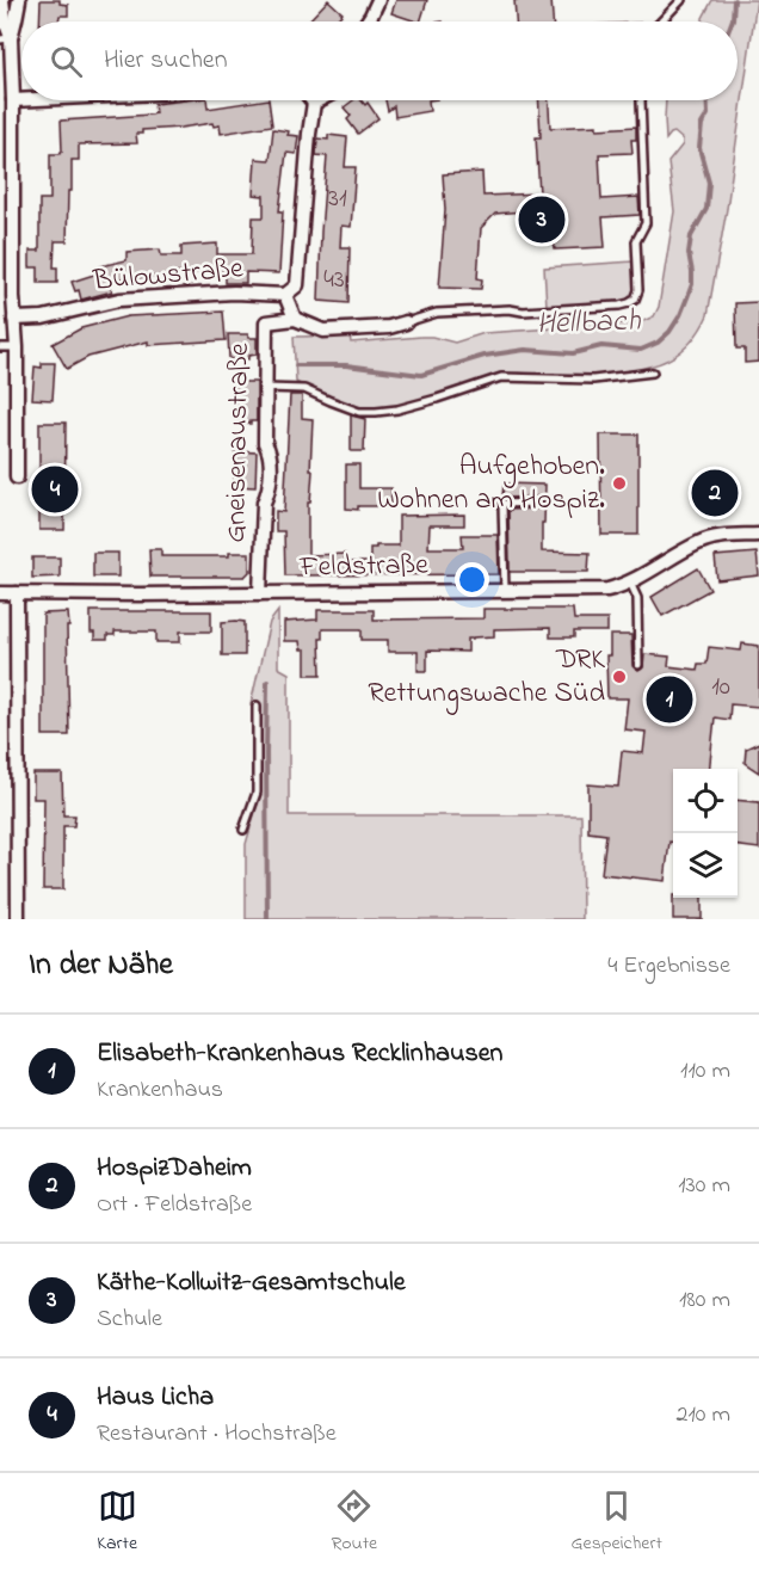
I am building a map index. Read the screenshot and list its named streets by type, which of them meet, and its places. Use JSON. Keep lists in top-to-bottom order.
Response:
{
  "streets": {
    "street": ["Bülowstraße", "Gneisenaustraße", "Feldstraße"]
  },
  "crossings": [
    ["Gneisenaustraße", "Feldstraße"]
  ],
  "water": ["Hellbach"],
  "places": ["Aufgehoben. Wohnen am Hospiz.", "DRK Rettungswache Süd"],
  "house_numbers": ["31", "43", "10"],
  "page": {
    "search": "Hier suchen",
    "pins": [
      "3",
      "4",
      "2",
      "1"
    ],
    "heading": ["In der Nähe", "4 Ergebnisse"],
    "list": [
      {
        "mark": "1",
        "name": "Elisabeth-Krankenhaus Recklinhausen",
        "note": "Krankenhaus",
        "value": "110 m"
      },
      {
        "mark": "2",
        "name": "HospizDaheim",
        "note": "Ort · Feldstraße",
        "value": "130 m"
      },
      {
        "mark": "3",
        "name": "Käthe-Kollwitz-Gesamtschule",
        "note": "Schule",
        "value": "180 m"
      },
      {
        "mark": "4",
        "name": "Haus Licha",
        "note": "Restaurant · Hochstraße",
        "value": "210 m"
      }
    ],
    "nav": ["Karte", "Route", "Gespeichert"]
  }
}
